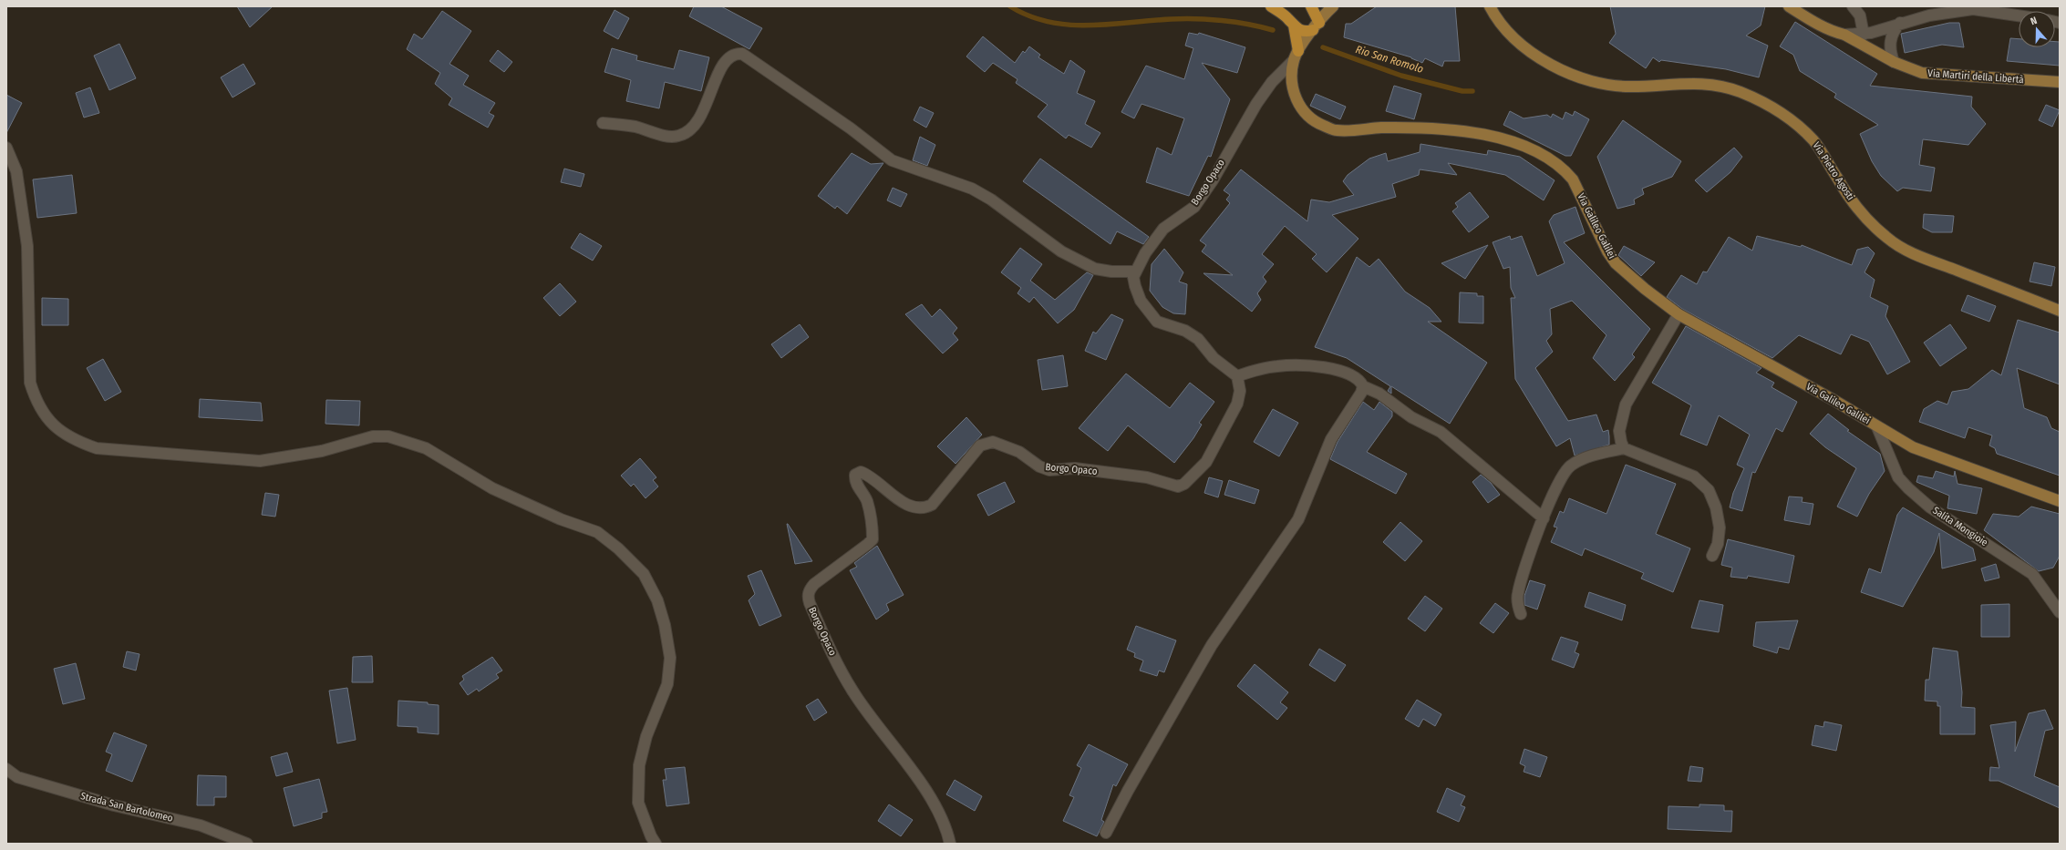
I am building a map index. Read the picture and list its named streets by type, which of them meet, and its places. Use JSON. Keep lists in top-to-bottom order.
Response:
{
  "streets": {
    "main road": ["Via Martiri della Libertà", "Via Pietro Agosti", "Via Galileo Galilei"],
    "street": ["Borgo Opaco", "Salita Mongioie", "Strada San Bartolomeo"]
  },
  "crossings": [
    ["Borgo Opaco", "Via Galileo Galilei"],
    ["Via Galileo Galilei", "Salita Mongioie"]
  ],
  "water": ["Rio San Romolo"],
  "north": "top"
}
